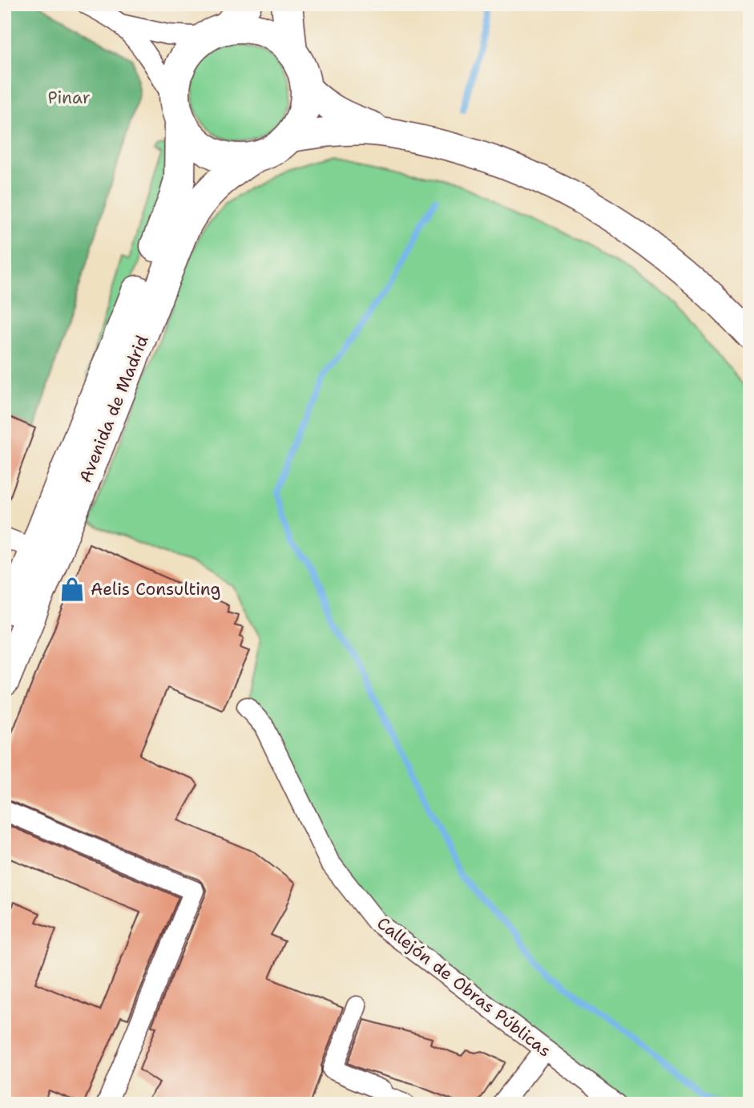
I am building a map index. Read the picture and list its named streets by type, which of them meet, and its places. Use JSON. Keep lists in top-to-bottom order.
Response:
{
  "streets": {
    "main road": ["Avenida de Madrid"],
    "street": ["Callejón de Obras Públicas"]
  },
  "parks": ["Pinar"],
  "places": {
    "shop": ["Aelis Consulting"]
  }
}
